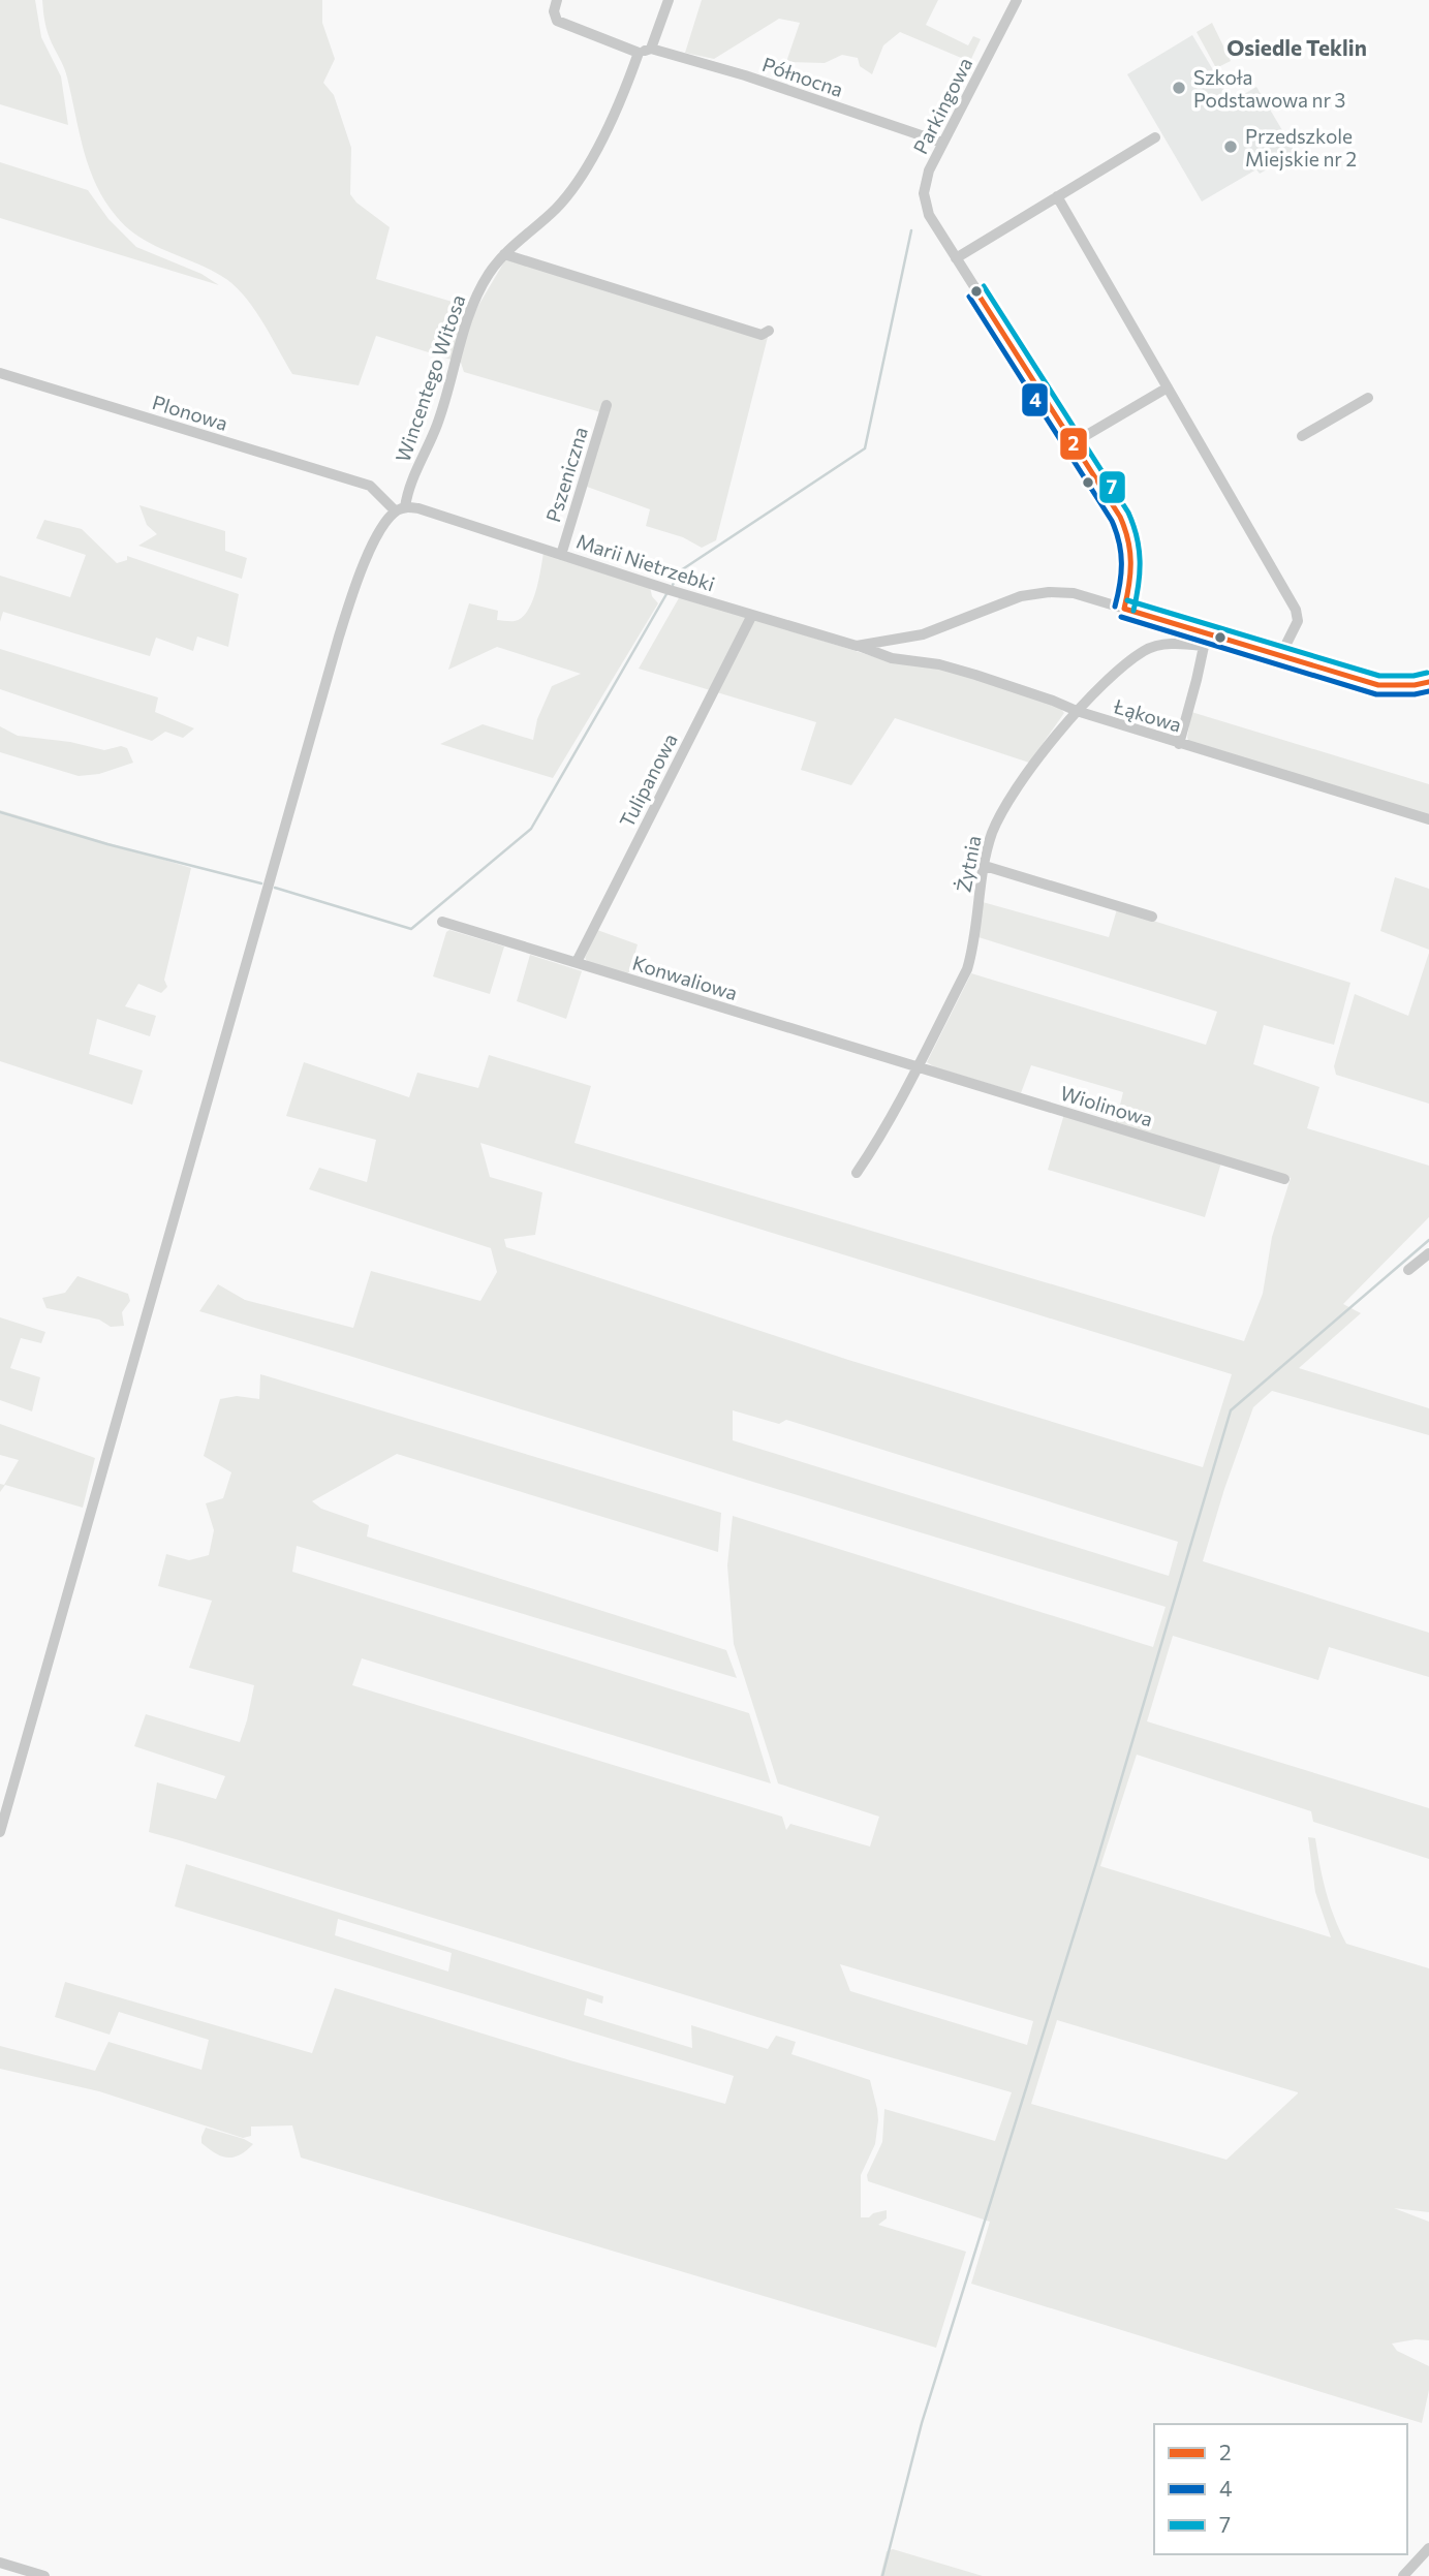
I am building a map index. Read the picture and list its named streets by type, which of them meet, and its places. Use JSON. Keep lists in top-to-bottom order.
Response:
{
  "streets": {
    "street": [
      "Północna",
      "Parkingowa",
      "Wincentego Witosa",
      "Plonowa",
      "Pszeniczna",
      "Marii Nietrzebki",
      "Łąkowa",
      "Tulipanowa",
      "Żytnia",
      "Konwaliowa",
      "Wiolinowa"
    ]
  },
  "crossings": [
    ["Północna", "Parkingowa"],
    ["Parkingowa", "Marii Nietrzebki"],
    ["Wincentego Witosa", "Plonowa"],
    ["Wincentego Witosa", "Marii Nietrzebki"],
    ["Plonowa", "Marii Nietrzebki"],
    ["Pszeniczna", "Marii Nietrzebki"],
    ["Marii Nietrzebki", "Łąkowa"],
    ["Marii Nietrzebki", "Tulipanowa"],
    ["Marii Nietrzebki", "Żytnia"],
    ["Łąkowa", "Żytnia"],
    ["Tulipanowa", "Konwaliowa"],
    ["Żytnia", "Konwaliowa"],
    ["Żytnia", "Wiolinowa"],
    ["Konwaliowa", "Wiolinowa"]
  ],
  "districts": ["Osiedle Teklin"],
  "places": ["Szkoła Podstawowa nr 3", "Przedszkole Miejskie nr 2"],
  "lines": ["transit line 7", "transit line 2", "transit line 4"],
  "legend": ["2", "4", "7"]
}
